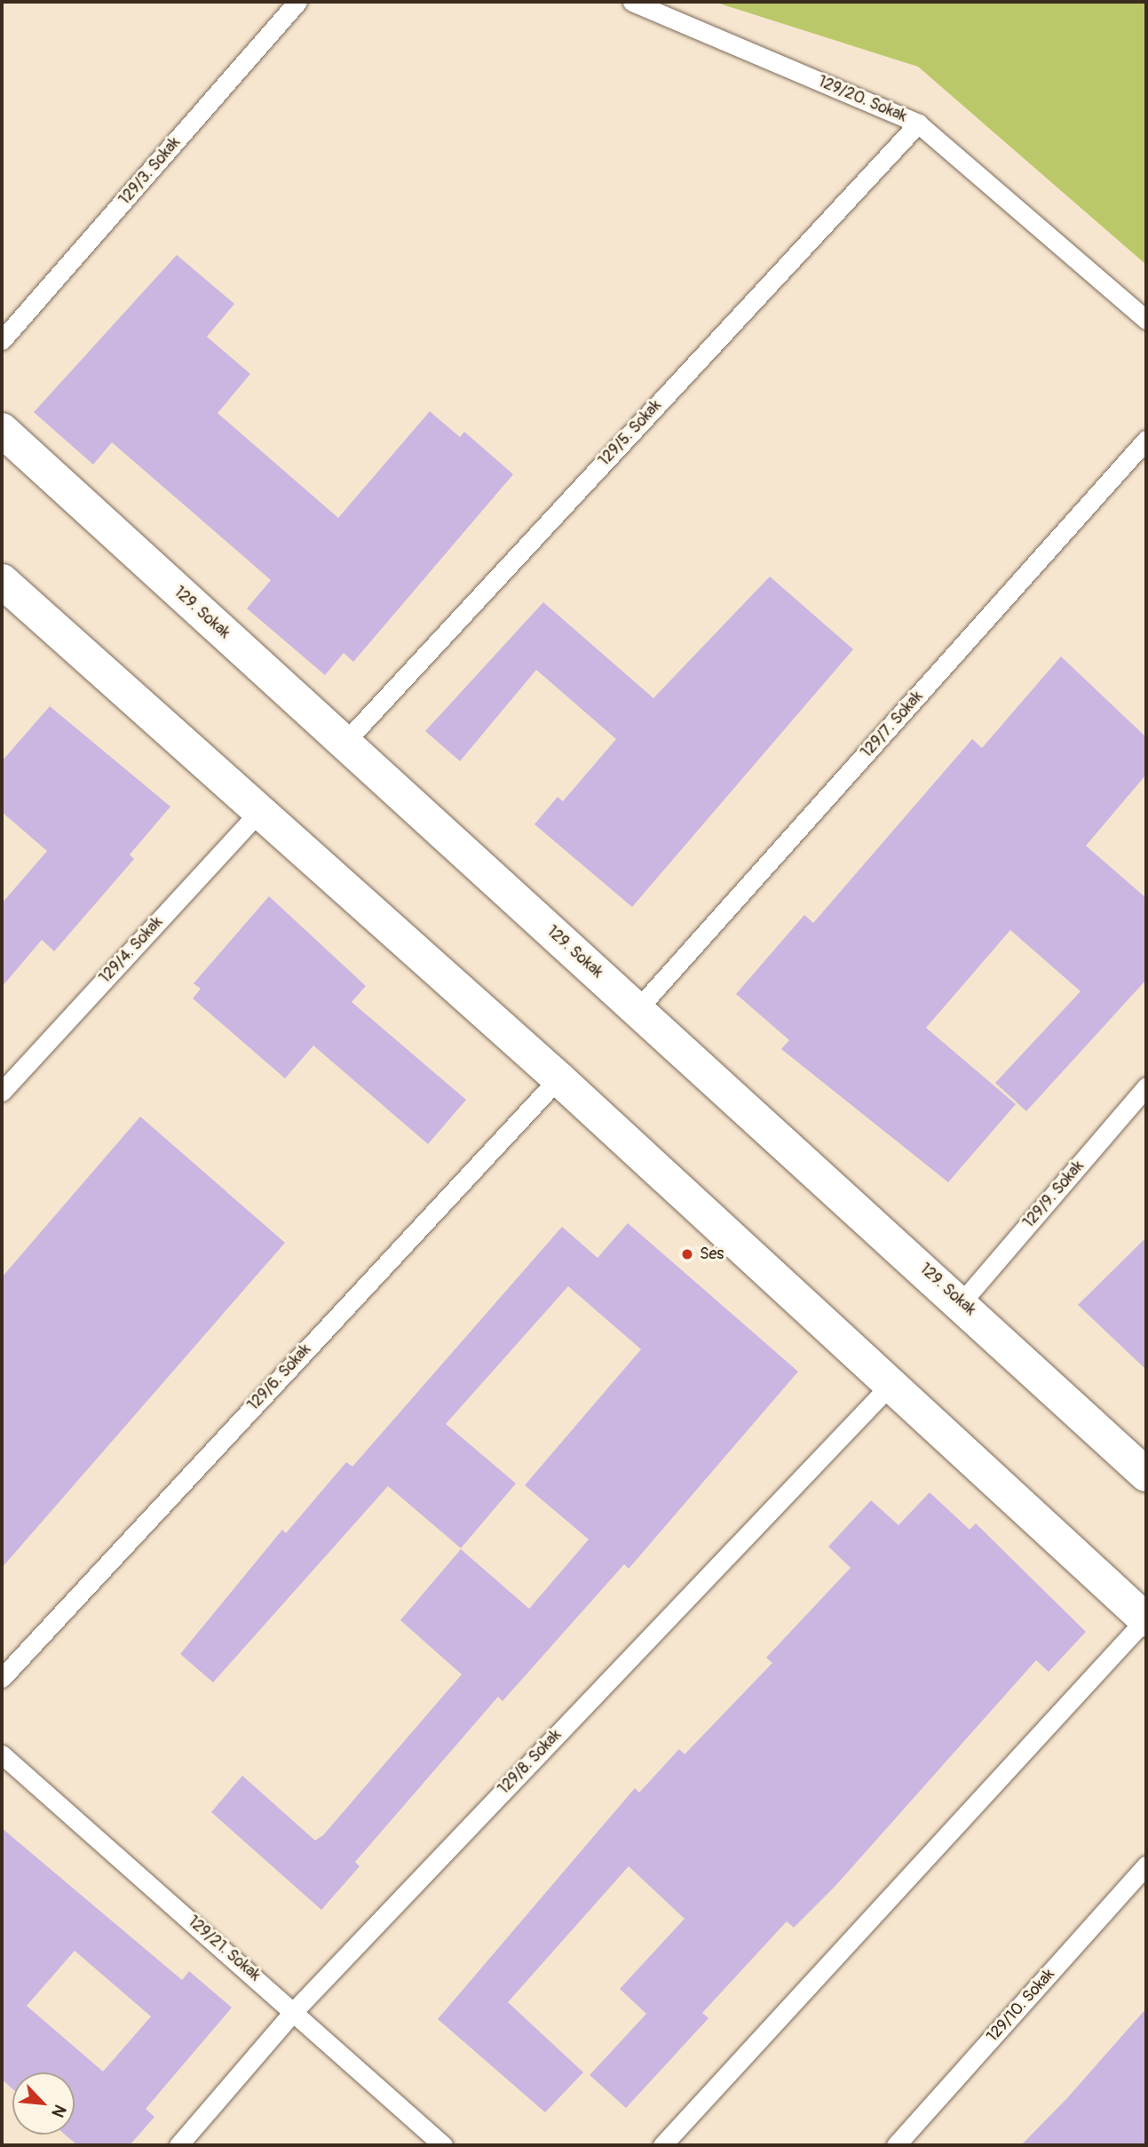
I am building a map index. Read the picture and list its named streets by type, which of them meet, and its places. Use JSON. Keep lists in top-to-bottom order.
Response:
{
  "streets": {
    "street": ["129. Sokak"],
    "lane": [
      "129/20. Sokak",
      "129/3. Sokak",
      "129/5. Sokak",
      "129/7. Sokak",
      "129/4. Sokak",
      "129/9. Sokak",
      "129/6. Sokak",
      "129/8. Sokak",
      "129/21. Sokak",
      "129/10. Sokak"
    ]
  },
  "crossings": [
    ["129/20. Sokak", "129/5. Sokak"],
    ["129/5. Sokak", "129. Sokak"],
    ["129. Sokak", "129/7. Sokak"],
    ["129. Sokak", "129/9. Sokak"],
    ["129/8. Sokak", "129/21. Sokak"]
  ],
  "places": ["Ses"],
  "north": "bottom right"
}
